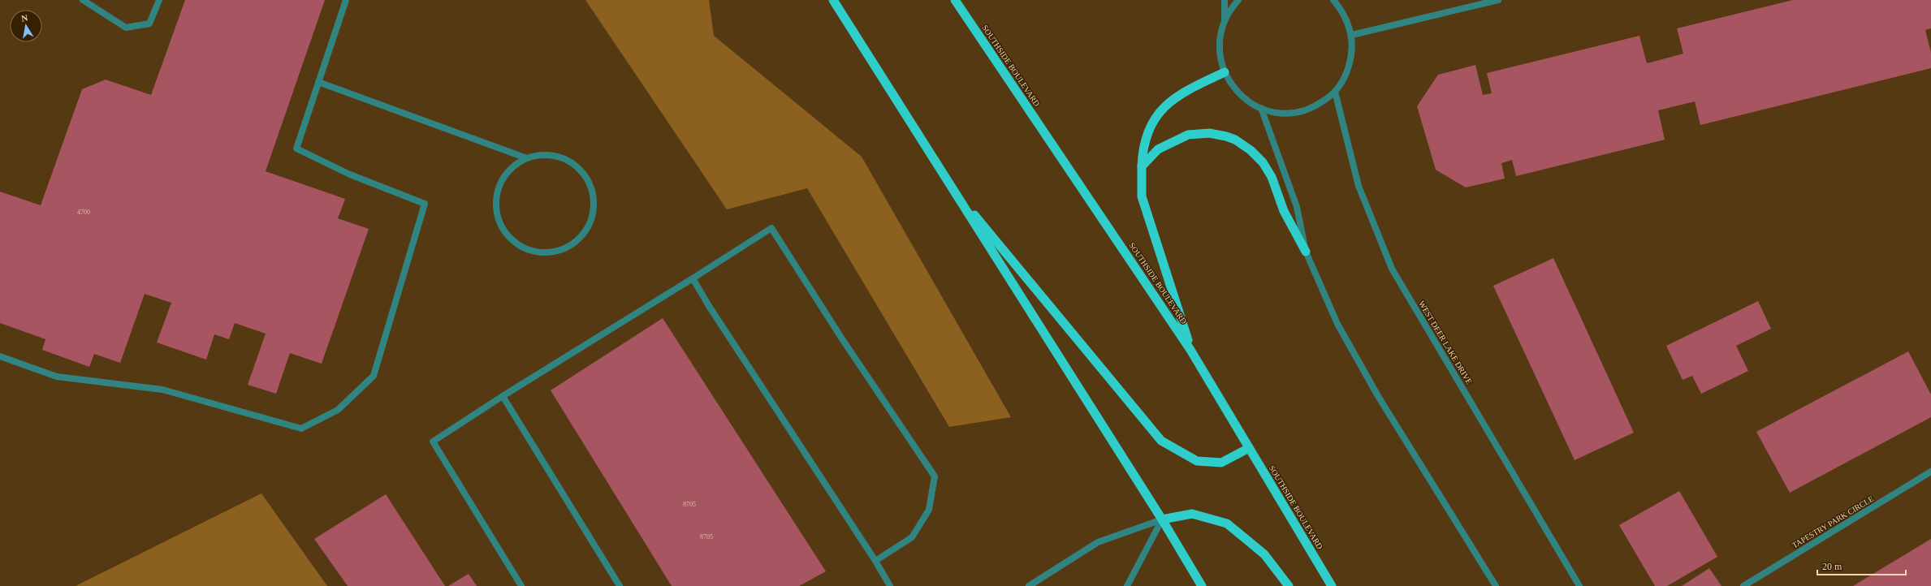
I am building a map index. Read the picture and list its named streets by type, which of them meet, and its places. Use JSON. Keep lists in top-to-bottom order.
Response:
{
  "streets": {
    "highway": ["SOUTHSIDE BOULEVARD"],
    "street": ["WEST DEER LAKE DRIVE", "TAPESTRY PARK CIRCLE"]
  },
  "house_numbers": ["4700", "8705", "8705"],
  "scale_bar": "20 m",
  "north": "top"
}
